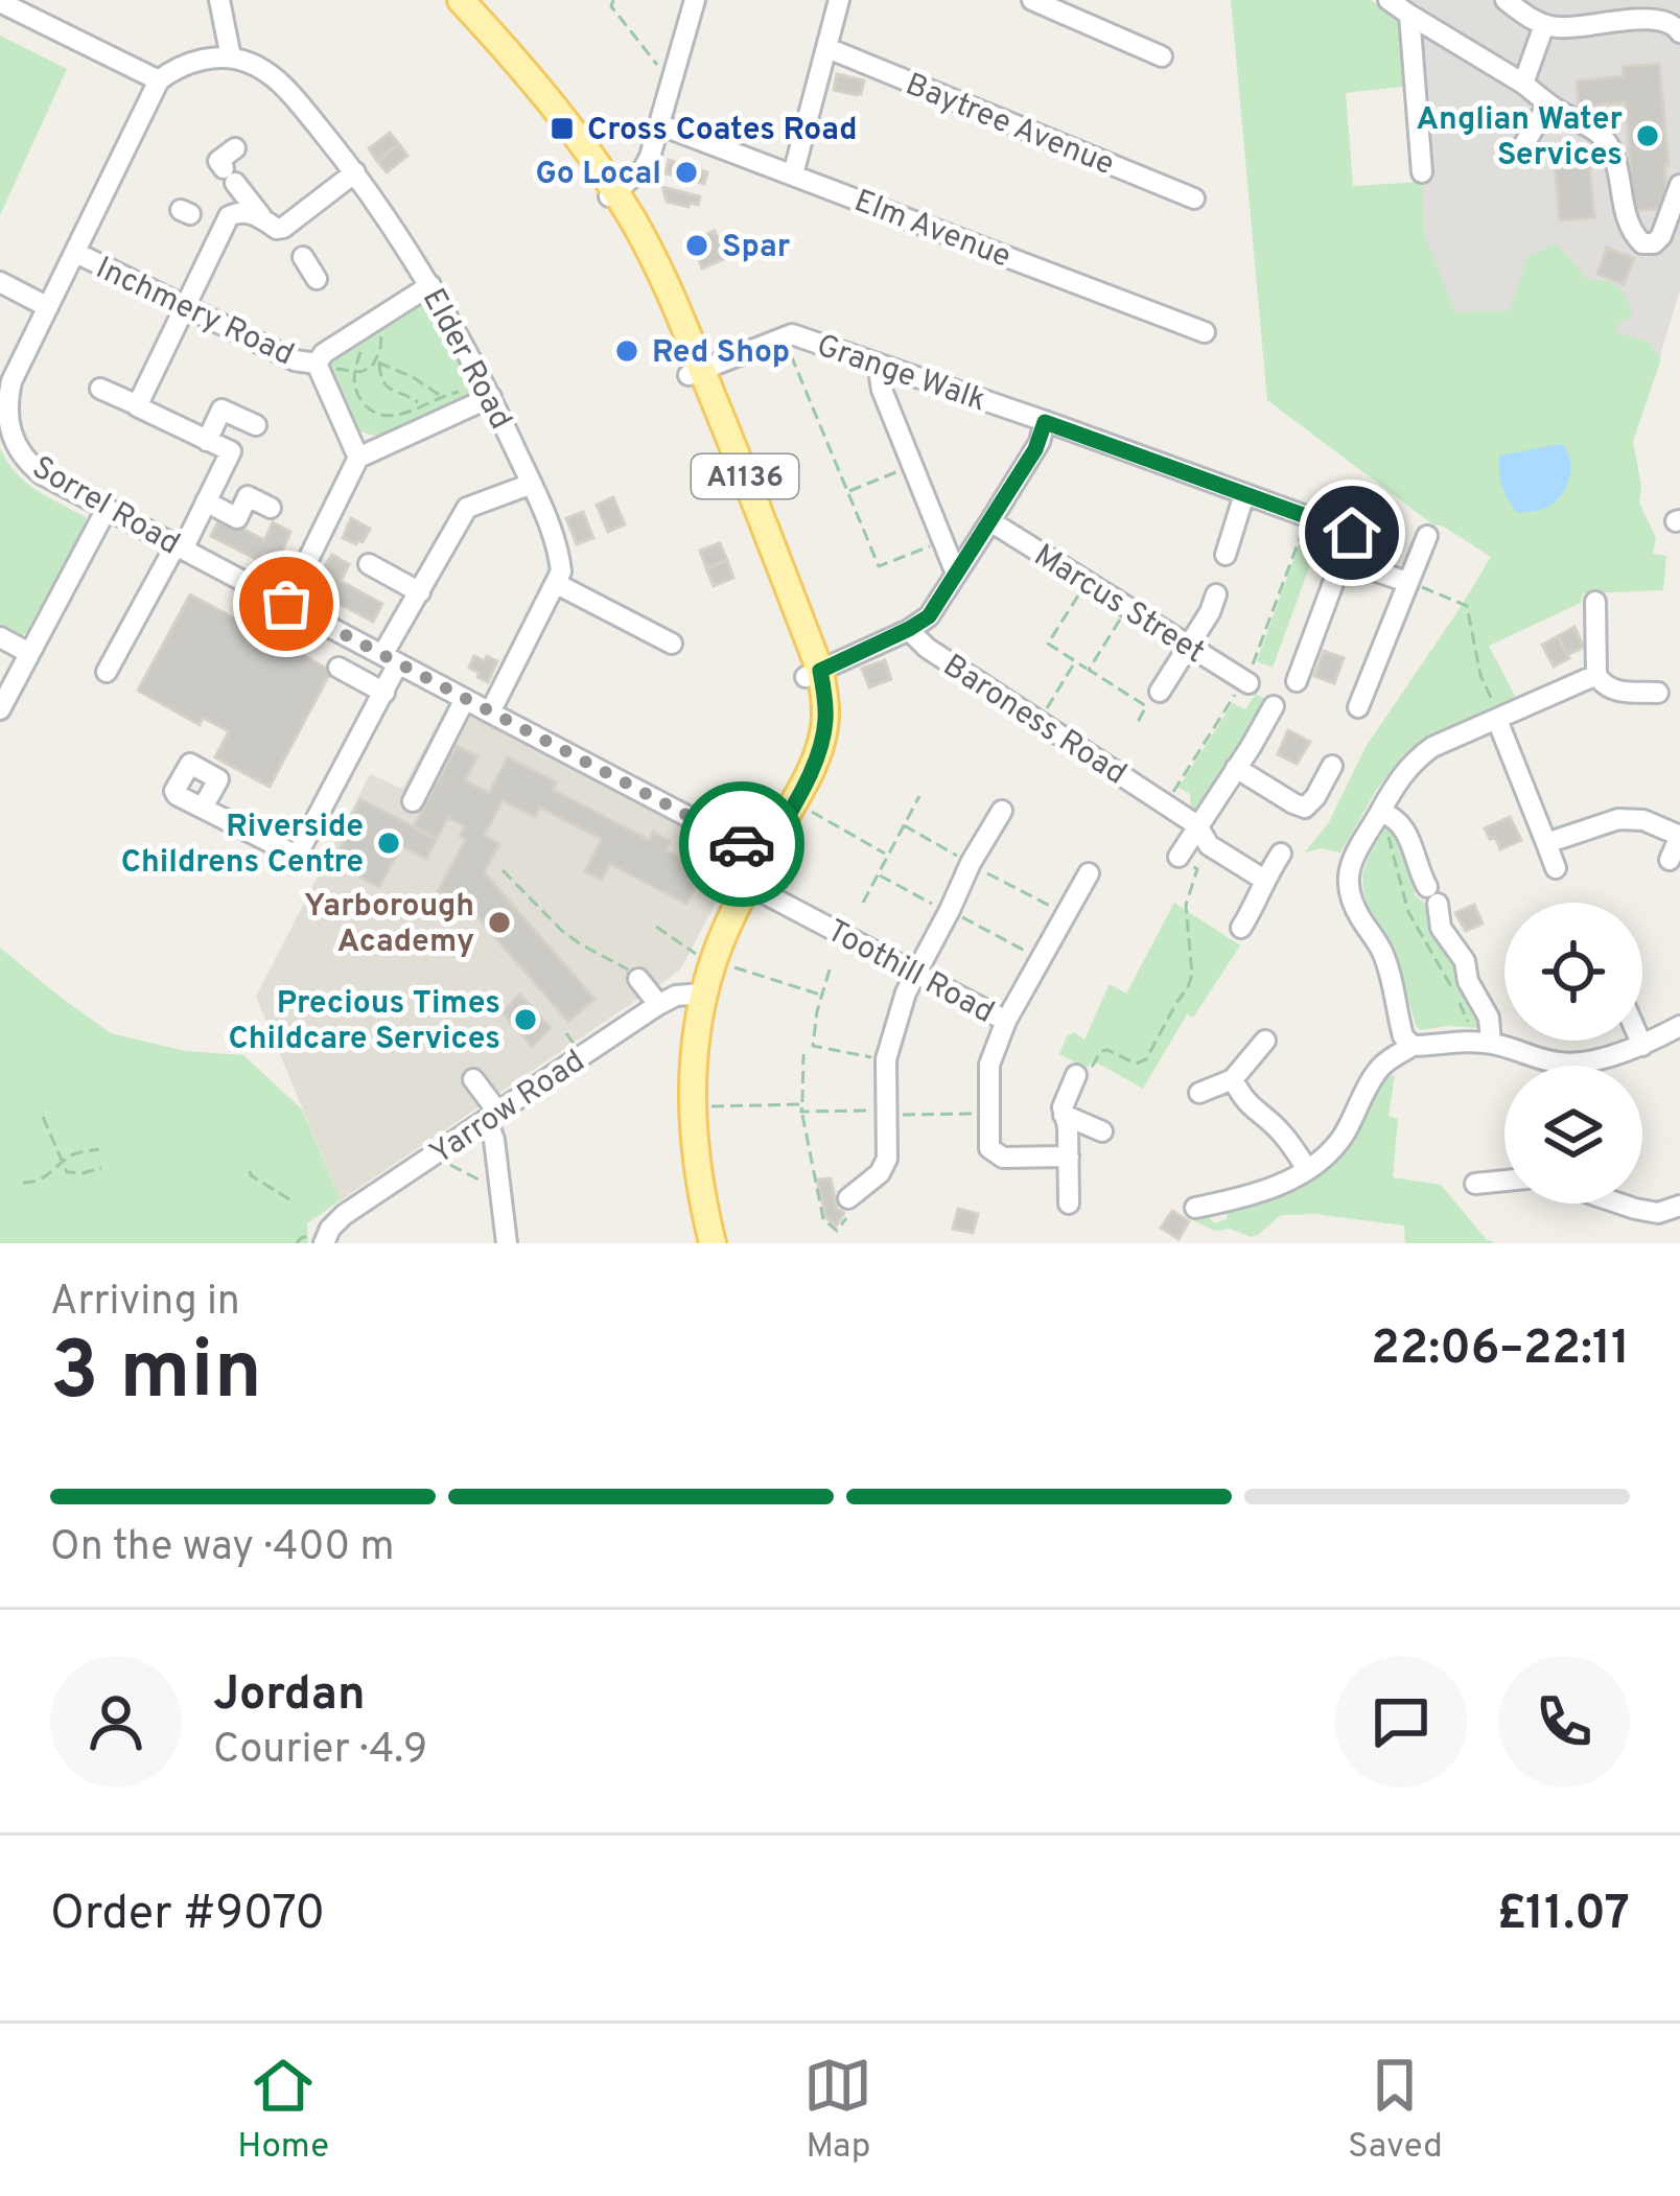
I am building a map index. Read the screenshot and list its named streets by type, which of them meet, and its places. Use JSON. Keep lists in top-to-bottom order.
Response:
{
  "streets": {
    "main road": ["A1136"],
    "street": [
      "Baytree Avenue",
      "Elm Avenue",
      "Inchmery Road",
      "Elder Road",
      "Grange Walk",
      "Sorrel Road",
      "Marcus Street",
      "Baroness Road",
      "Toothill Road",
      "Yarrow Road"
    ]
  },
  "crossings": [
    ["Inchmery Road", "Sorrel Road"],
    ["Grange Walk", "A1136"],
    ["A1136", "Sorrel Road"],
    ["A1136", "Toothill Road"],
    ["A1136", "Yarrow Road"]
  ],
  "places": {
    "transit": ["Cross Coates Road"],
    "other": [
      "Anglian Water Services",
      "Go Local",
      "Spar",
      "Red Shop",
      "Riverside Childrens Centre",
      "Yarborough Academy",
      "Precious Times Childcare Services"
    ]
  },
  "page": {
    "heading": ["3 min", "Arriving in", "22:06–22:11"],
    "panel": [
      "Jordan",
      "Courier · 4.9",
      "Order #9070",
      "£11.07"
    ],
    "bar": "On the way · 400 m",
    "tabs": ["Home", "Map", "Saved"]
  }
}
